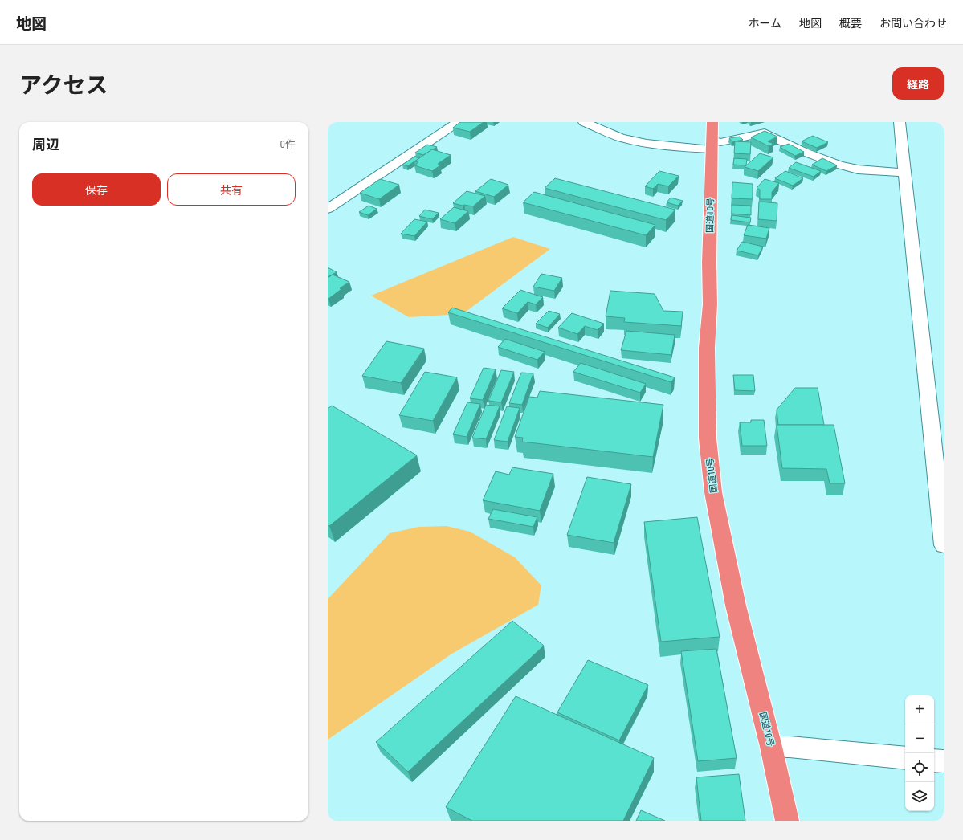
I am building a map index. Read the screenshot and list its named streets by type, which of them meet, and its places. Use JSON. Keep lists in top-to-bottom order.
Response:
{
  "streets": {
    "highway": ["国道10号"]
  },
  "page": {
    "header": "地図",
    "nav": [
      "ホーム",
      "地図",
      "概要",
      "お問い合わせ"
    ],
    "title": "アクセス",
    "buttons": [
      "経路",
      ["保存", "共有"]
    ],
    "heading": ["周辺", "0件"],
    "map_buttons": ["+", "−"]
  }
}
